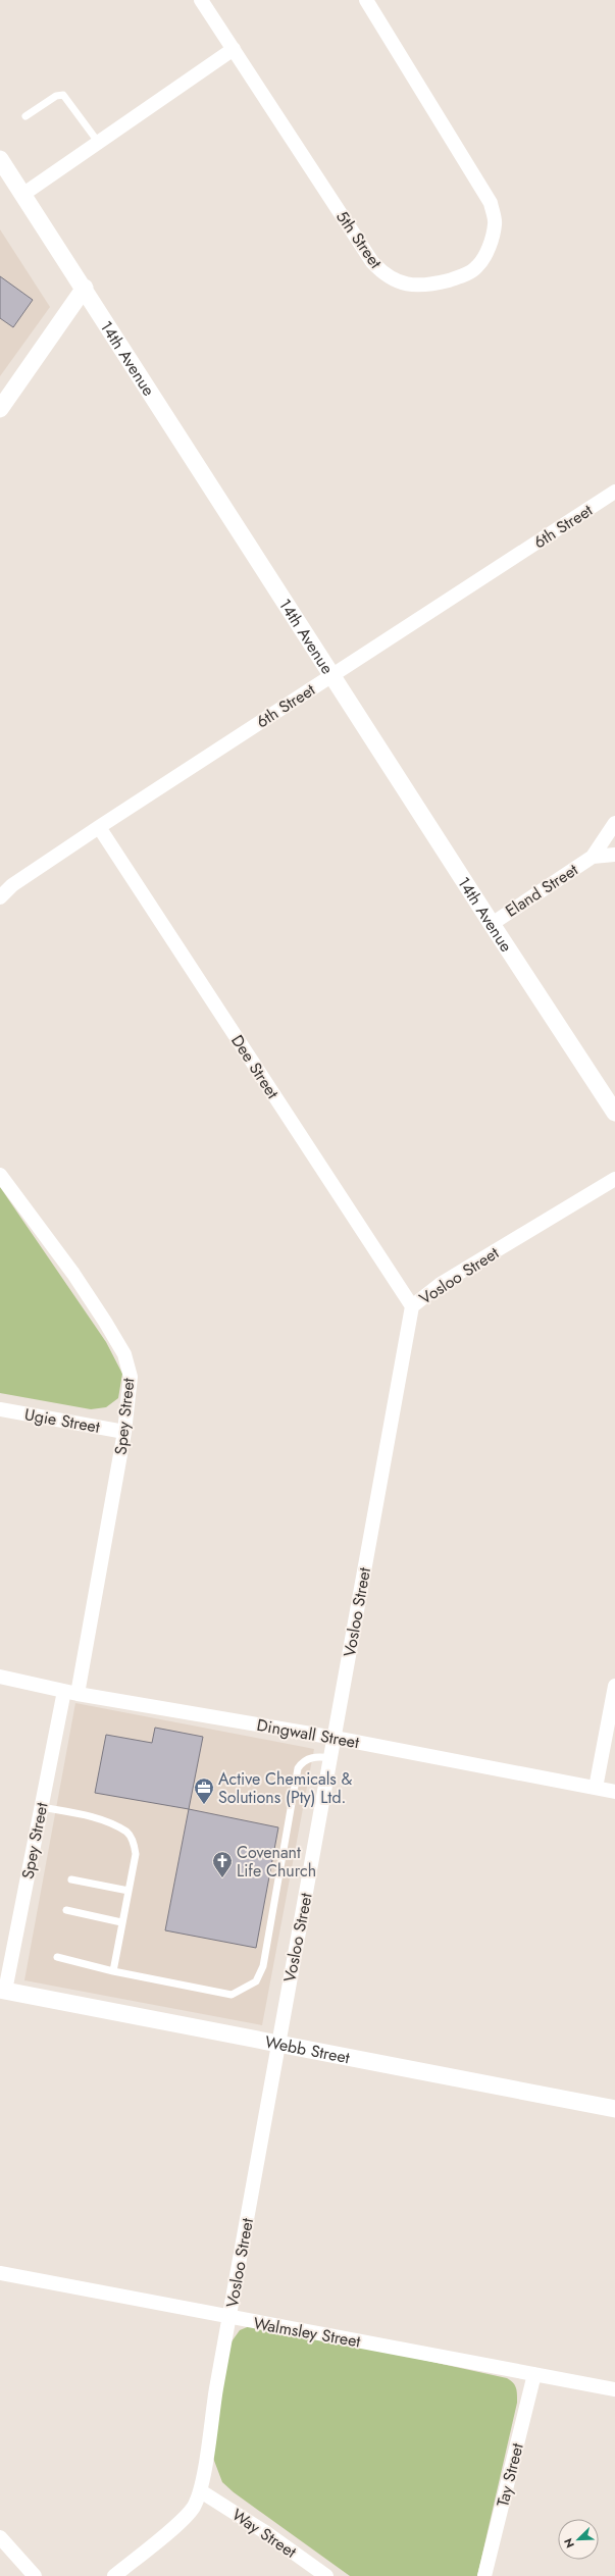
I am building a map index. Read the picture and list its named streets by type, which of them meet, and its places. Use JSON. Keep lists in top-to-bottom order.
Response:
{
  "streets": {
    "street": [
      "5th Street",
      "14th Avenue",
      "6th Street",
      "Eland Street",
      "Dee Street",
      "Vosloo Street",
      "Spey Street",
      "Ugie Street",
      "Dingwall Street",
      "Webb Street",
      "Walmsley Street",
      "Tay Street",
      "Way Street"
    ]
  },
  "crossings": [
    ["14th Avenue", "6th Street"],
    ["14th Avenue", "Eland Street"],
    ["6th Street", "Dee Street"],
    ["Dee Street", "Vosloo Street"],
    ["Vosloo Street", "Dingwall Street"],
    ["Vosloo Street", "Webb Street"],
    ["Vosloo Street", "Walmsley Street"],
    ["Vosloo Street", "Way Street"],
    ["Spey Street", "Ugie Street"],
    ["Spey Street", "Dingwall Street"],
    ["Spey Street", "Webb Street"],
    ["Walmsley Street", "Tay Street"]
  ],
  "places": {
    "office": ["Active Chemicals & Solutions (Pty) Ltd."],
    "church": ["Covenant Life Church"]
  },
  "north": "bottom left"
}
